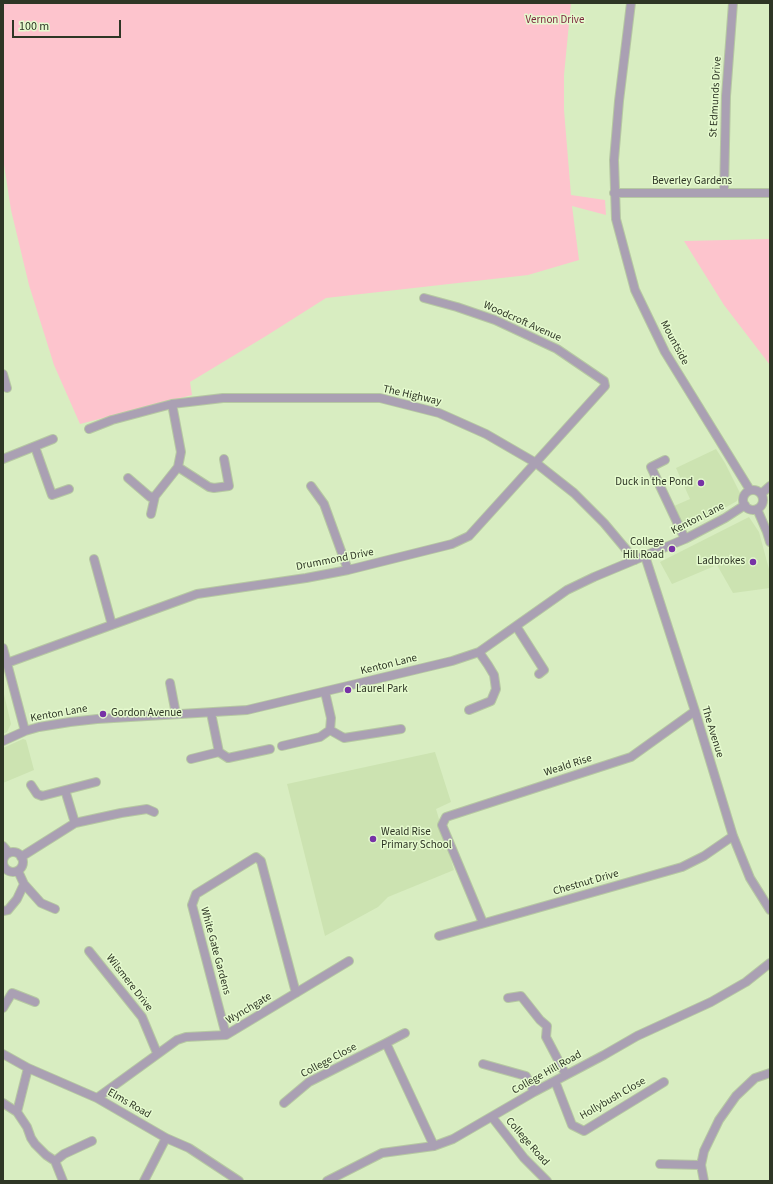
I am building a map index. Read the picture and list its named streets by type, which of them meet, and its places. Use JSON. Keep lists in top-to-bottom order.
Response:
{
  "streets": {
    "street": [
      "St Edmunds Drive",
      "Beverley Gardens",
      "Woodcroft Avenue",
      "Mountside",
      "The Highway",
      "Kenton Lane",
      "Drummond Drive",
      "The Avenue",
      "Weald Rise",
      "Chestnut Drive",
      "White Gate Gardens",
      "Wilsmere Drive",
      "Wynchgate",
      "College Close",
      "College Hill Road",
      "Hollybush Close",
      "Elms Road",
      "College Road"
    ]
  },
  "crossings": [
    ["St Edmunds Drive", "Beverley Gardens"],
    ["Beverley Gardens", "Mountside"],
    ["Woodcroft Avenue", "Drummond Drive"],
    ["Mountside", "Kenton Lane"],
    ["The Highway", "Kenton Lane"],
    ["The Highway", "Drummond Drive"],
    ["Kenton Lane", "The Avenue"],
    ["The Avenue", "Weald Rise"],
    ["The Avenue", "Chestnut Drive"],
    ["Weald Rise", "Chestnut Drive"],
    ["White Gate Gardens", "Wynchgate"],
    ["Wilsmere Drive", "Wynchgate"],
    ["Wynchgate", "Elms Road"],
    ["College Hill Road", "Hollybush Close"],
    ["College Hill Road", "College Road"]
  ],
  "parks": ["Vernon Drive"],
  "places": [
    "Duck in the Pond",
    "College Hill Road",
    "Ladbrokes",
    "Laurel Park",
    "Gordon Avenue",
    "Weald Rise Primary School"
  ],
  "scale_bar": "100 m"
}
